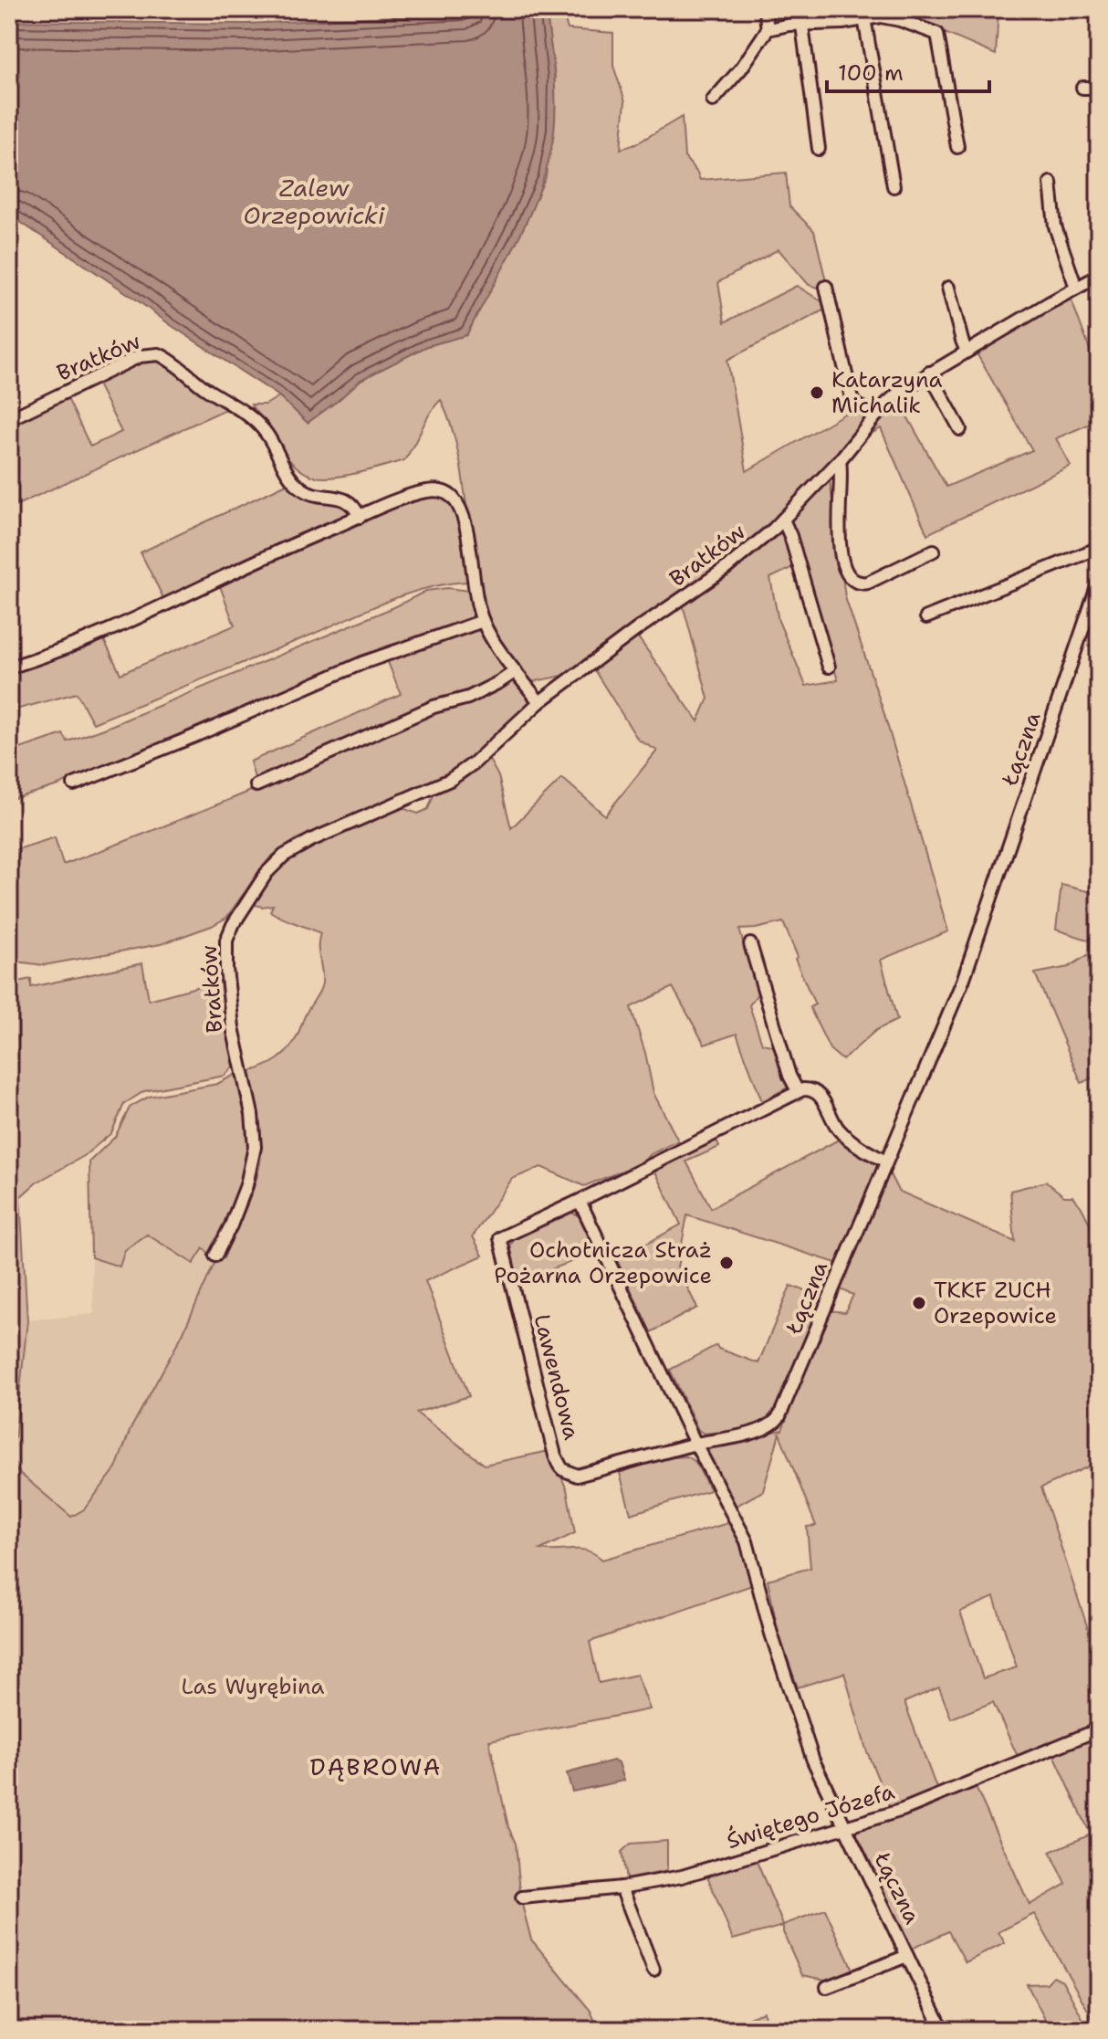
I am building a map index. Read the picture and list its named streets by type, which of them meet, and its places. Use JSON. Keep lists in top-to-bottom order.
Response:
{
  "streets": {
    "street": [
      "Bratków",
      "Łączna",
      "Lawendowa",
      "Świętego Józefa"
    ]
  },
  "crossings": [
    ["Łączna", "Lawendowa"],
    ["Łączna", "Świętego Józefa"]
  ],
  "districts": ["DĄBROWA"],
  "water": ["Zalew Orzepowicki"],
  "parks": ["Las Wyrębina"],
  "places": ["Katarzyna Michalik", "Ochotnicza Straż Pożarna Orzepowice", "TKKF ZUCH Orzepowice"],
  "scale_bar": "100 m"
}
